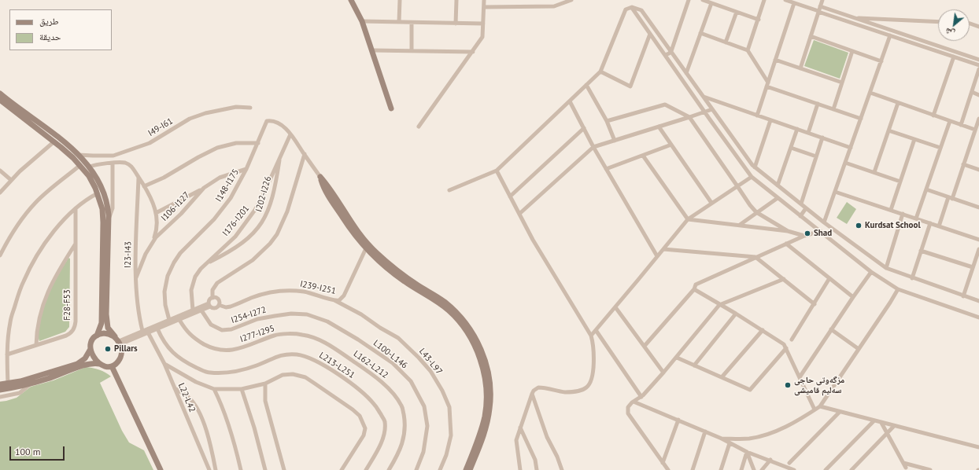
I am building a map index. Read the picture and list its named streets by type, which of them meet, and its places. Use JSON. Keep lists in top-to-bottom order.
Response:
{
  "streets": {
    "street": [
      "I49-I61",
      "I148-I175",
      "I202-I226",
      "I106-I127",
      "I176-I201",
      "I23-I43",
      "I239-I251",
      "F28-F53",
      "I254-I272",
      "I277-I295",
      "L100-L146",
      "L43-L97",
      "L162-L212",
      "L213-L251",
      "L22-L42"
    ]
  },
  "crossings": [
    ["I148-I175", "I106-I127"],
    ["I148-I175", "I176-I201"],
    ["I202-I226", "I176-I201"],
    ["I106-I127", "I23-I43"],
    ["I239-I251", "L43-L97"],
    ["I254-I272", "L100-L146"],
    ["I277-I295", "L162-L212"]
  ],
  "places": [
    "Kurdsat School",
    "Shad",
    "Pillars",
    "مزگەوتی حاجی سەلیم قامیشی"
  ],
  "legend": ["طريق", "حديقة"],
  "scale_bar": "100 m",
  "north": "bottom left"
}
